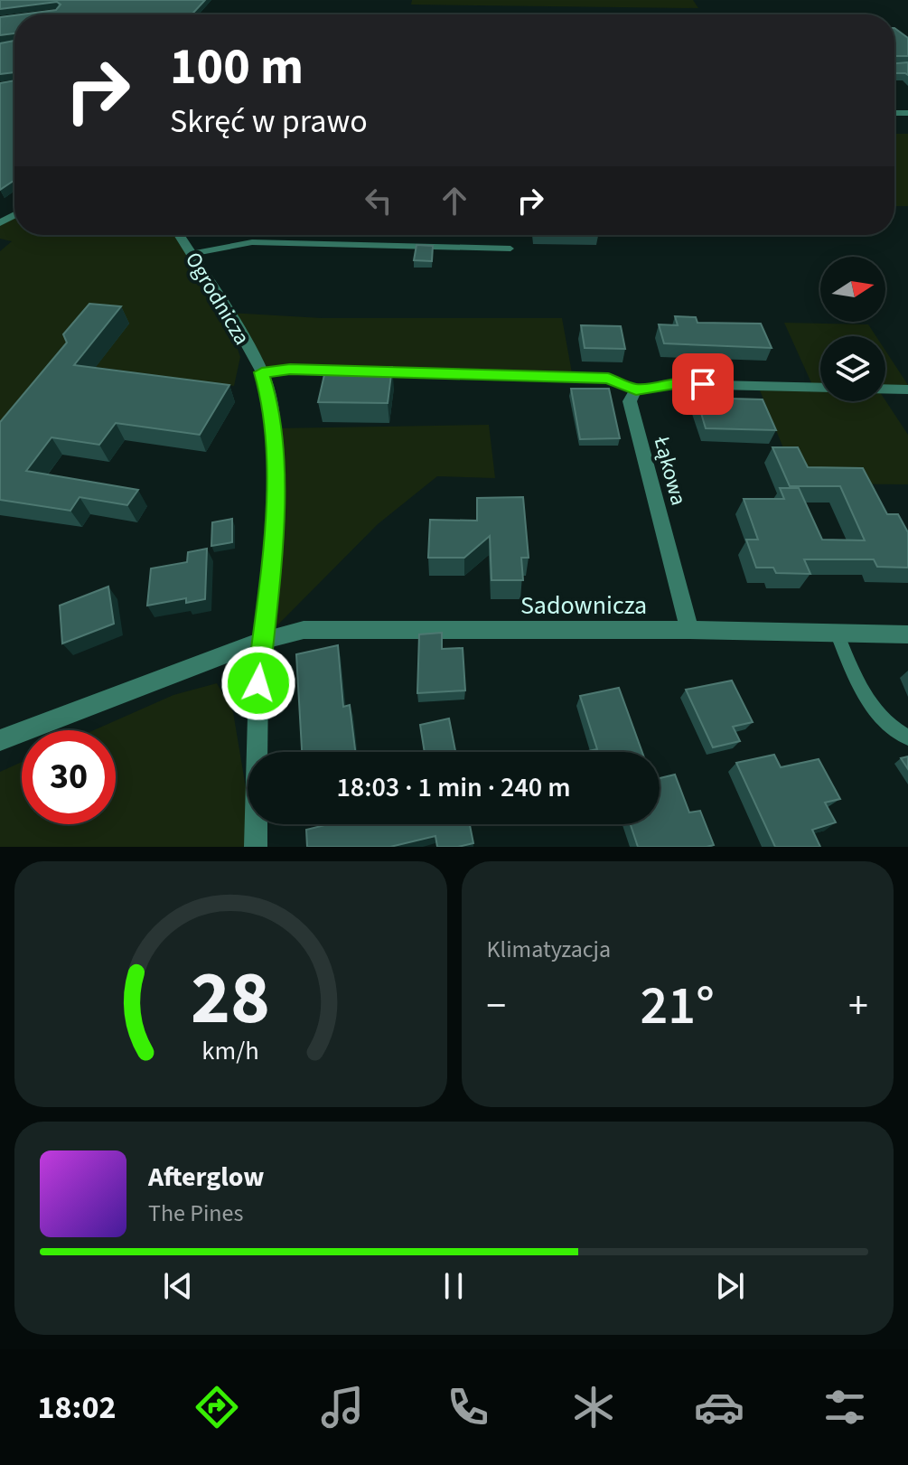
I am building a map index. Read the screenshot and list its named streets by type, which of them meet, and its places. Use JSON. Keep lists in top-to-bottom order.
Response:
{
  "streets": {
    "street": ["Ogrodnicza", "Łąkowa", "Sadownicza"]
  },
  "crossings": [
    ["Ogrodnicza", "Sadownicza"],
    ["Łąkowa", "Sadownicza"]
  ],
  "north": "right",
  "page": {
    "turn": ["100 m", "Skręć w prawo"],
    "limit": "30",
    "trip": "18:03 · 1 min · 240 m",
    "tile": "Klimatyzacja",
    "heat": ["−", "21°", "+"],
    "song": ["Afterglow", "The Pines"],
    "tabs": "18:02",
    "gauge": ["28", "km/h"]
  }
}
